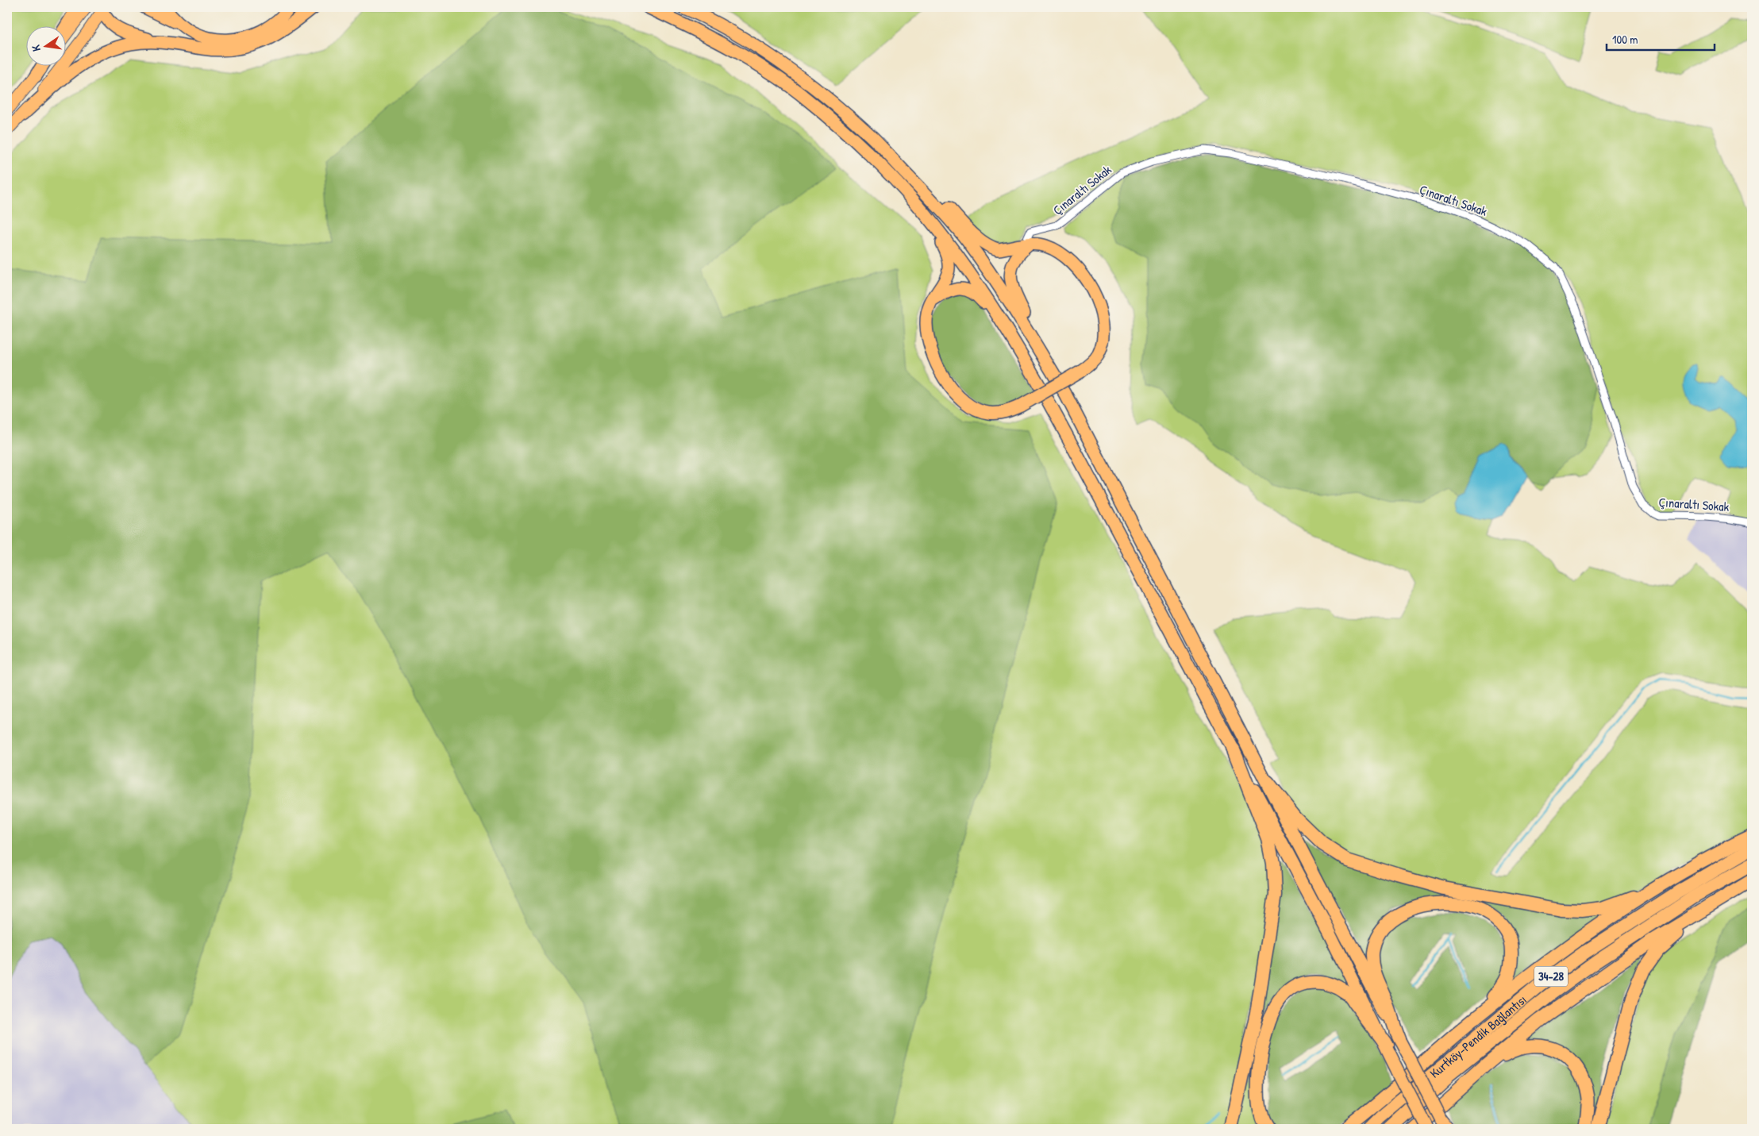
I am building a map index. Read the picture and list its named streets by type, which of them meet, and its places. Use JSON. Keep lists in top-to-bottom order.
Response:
{
  "streets": {
    "highway": ["34-28", "Kurtköy-Pendik Bağlantısı"],
    "street": ["Çınaraltı Sokak"]
  },
  "scale_bar": "100 m",
  "north": "left"
}
